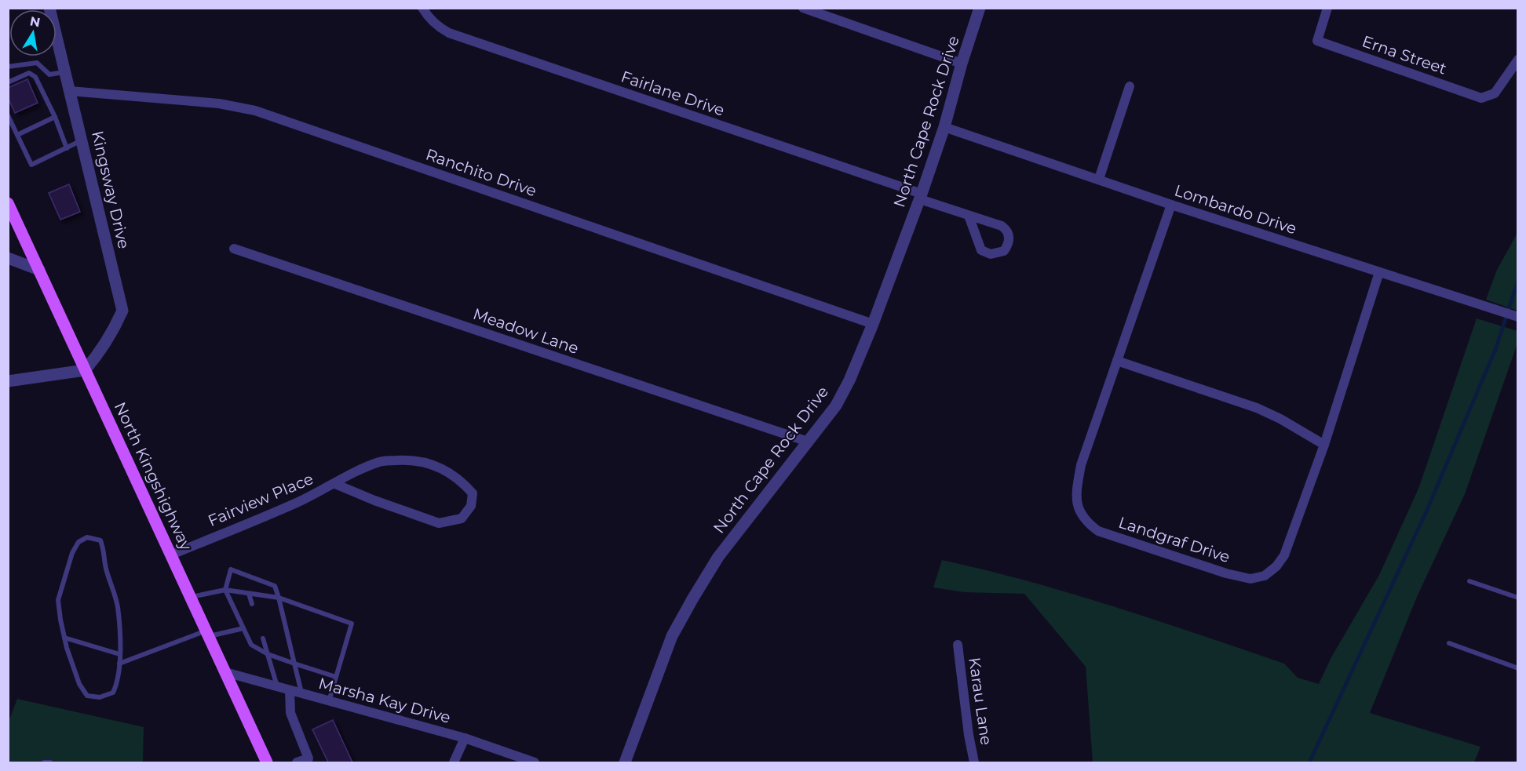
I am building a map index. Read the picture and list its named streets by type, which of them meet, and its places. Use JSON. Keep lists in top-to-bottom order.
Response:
{
  "streets": {
    "main road": ["North Kingshighway"],
    "street": [
      "Erna Street",
      "Fairlane Drive",
      "North Cape Rock Drive",
      "Ranchito Drive",
      "Kingsway Drive",
      "Lombardo Drive",
      "Meadow Lane",
      "Fairview Place",
      "Landgraf Drive",
      "Marsha Kay Drive",
      "Karau Lane"
    ]
  },
  "crossings": [
    ["Fairlane Drive", "North Cape Rock Drive"],
    ["North Cape Rock Drive", "Ranchito Drive"],
    ["North Cape Rock Drive", "Lombardo Drive"],
    ["North Cape Rock Drive", "Meadow Lane"],
    ["Ranchito Drive", "Kingsway Drive"],
    ["Kingsway Drive", "North Kingshighway"],
    ["Lombardo Drive", "Landgraf Drive"],
    ["North Kingshighway", "Fairview Place"],
    ["North Kingshighway", "Marsha Kay Drive"]
  ],
  "north": "top"
}
